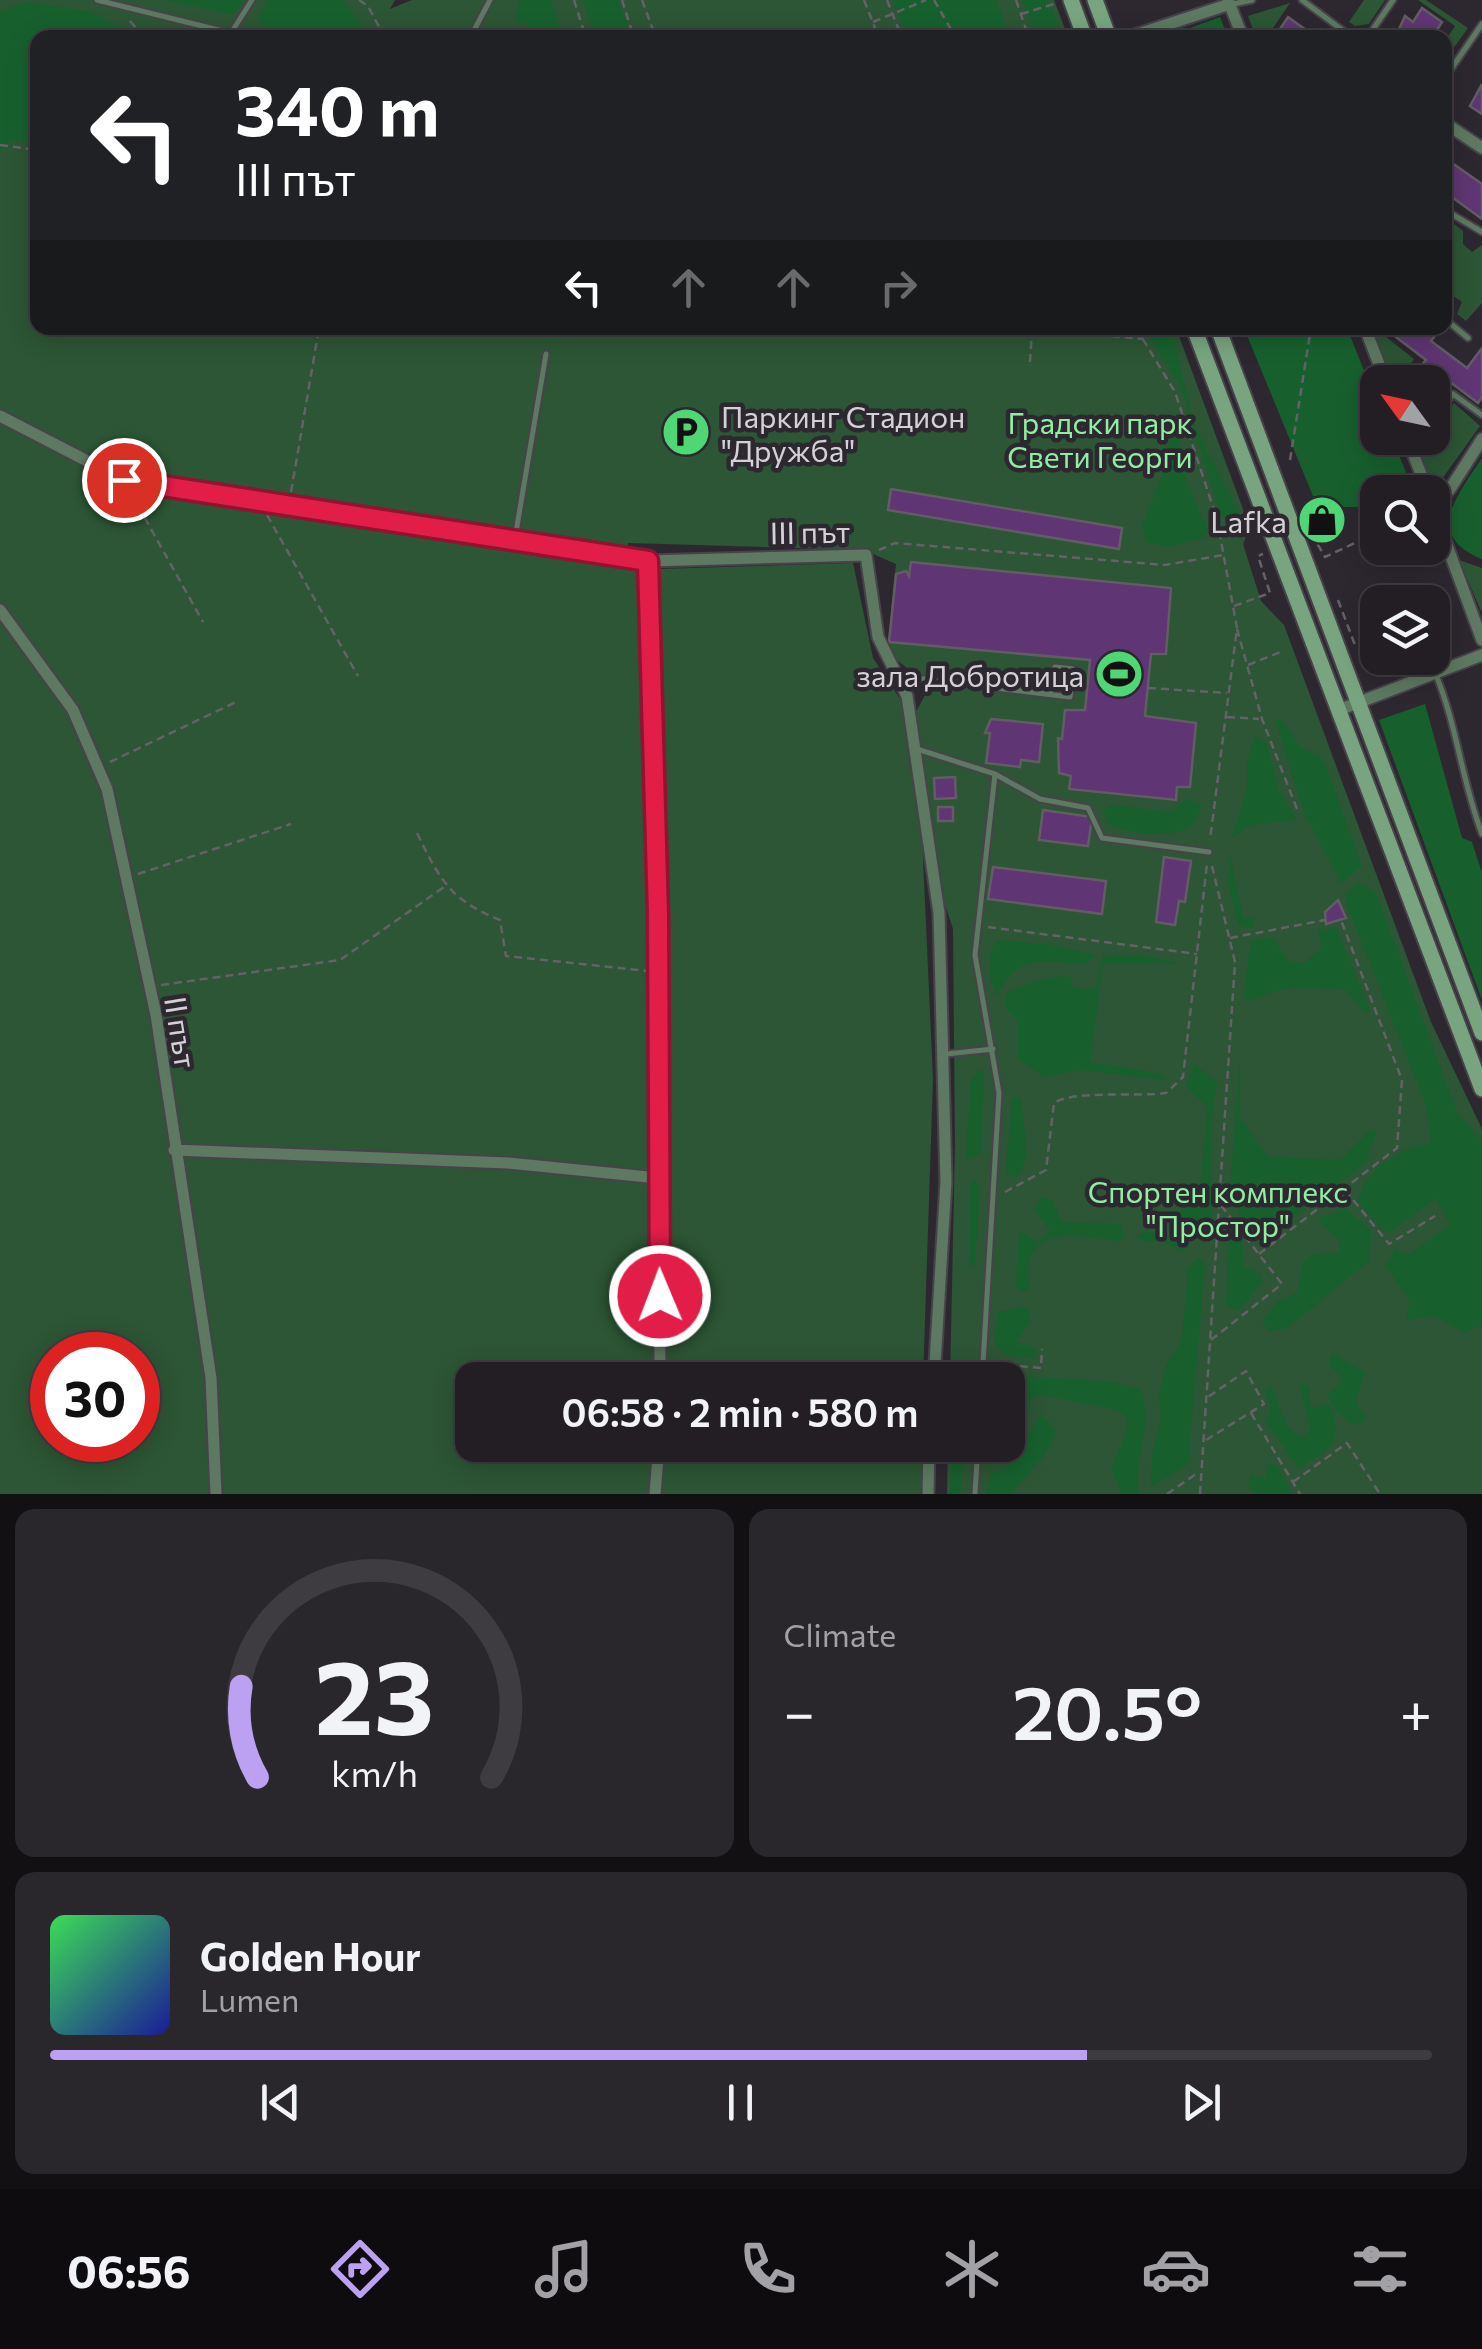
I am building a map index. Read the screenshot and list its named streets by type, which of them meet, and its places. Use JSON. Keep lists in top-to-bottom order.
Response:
{
  "streets": {
    "street": ["ІІІ път", "ІІ път"]
  },
  "parks": ["Градски парк Свети Георги", "Спортен комплекс \"Простор\""],
  "places": {
    "parking": ["Паркинг Стадион \"Дружба\""],
    "shop": ["Lafka"],
    "sports": ["зала Добротица"]
  },
  "north": "top left",
  "page": {
    "turn": ["340 m", "ІІІ път"],
    "limit": "30",
    "trip": "06:58 · 2 min · 580 m",
    "tile": "Climate",
    "heat": ["−", "20.5°", "+"],
    "song": ["Golden Hour", "Lumen"],
    "tabs": "06:56",
    "gauge": ["23", "km/h"]
  }
}
